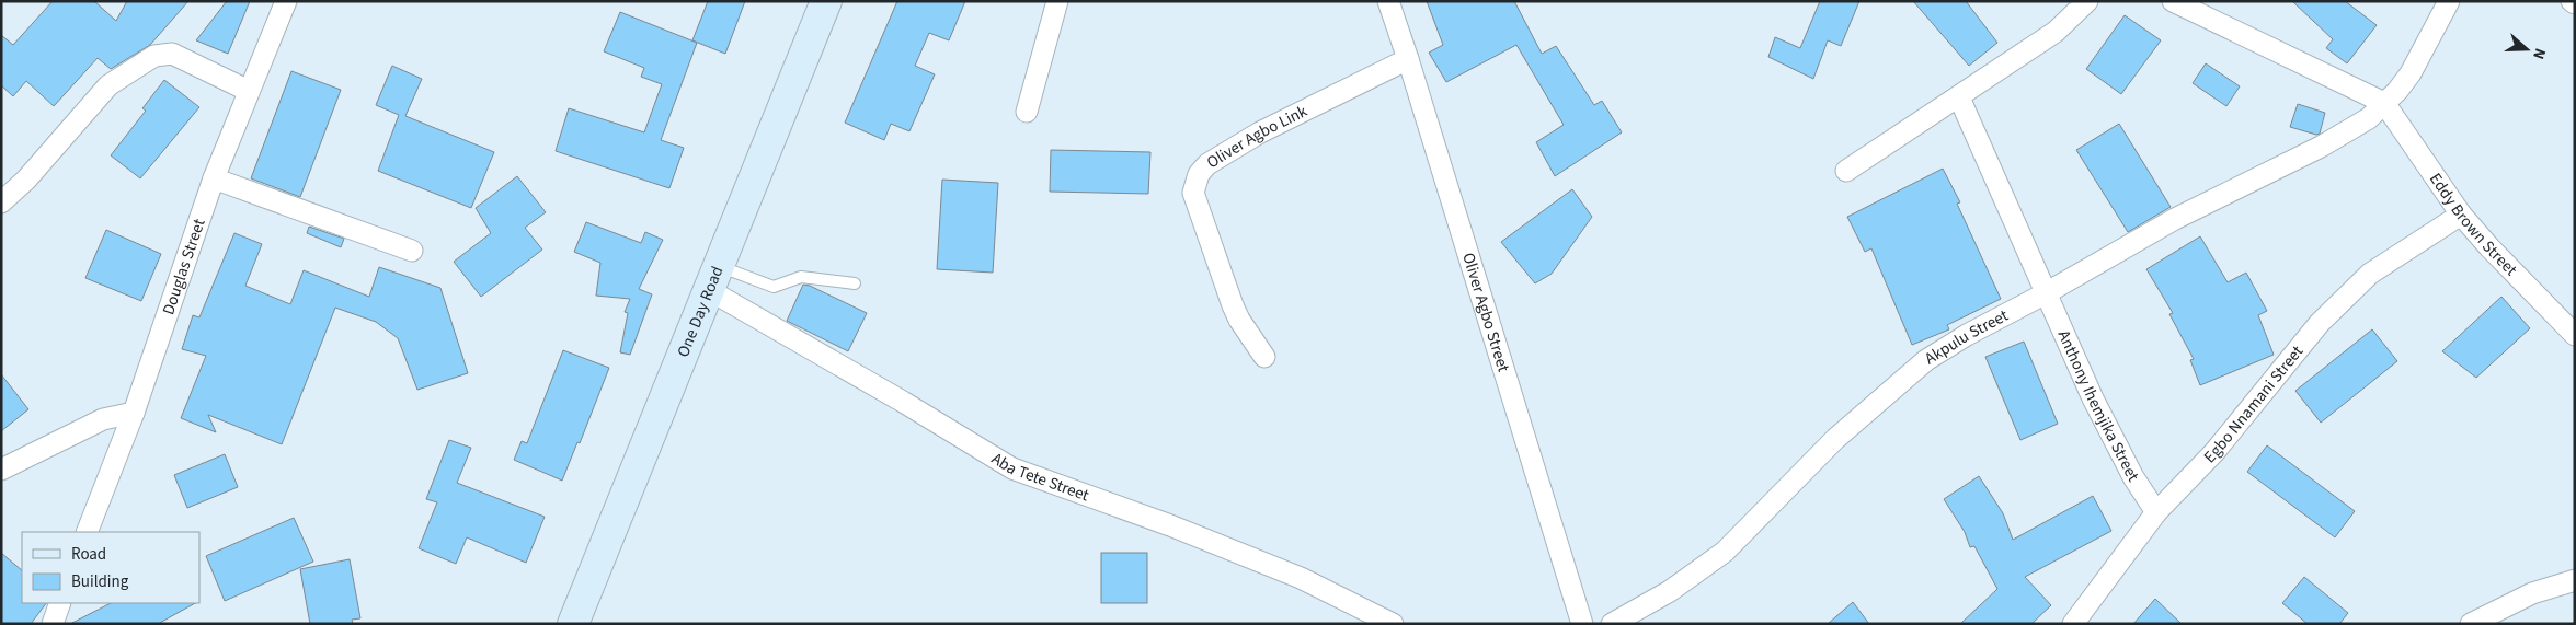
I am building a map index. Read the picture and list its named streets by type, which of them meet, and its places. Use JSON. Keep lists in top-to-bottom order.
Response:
{
  "streets": {
    "main road": ["One Day Road"],
    "street": [
      "Oliver Agbo Link",
      "Eddy Brown Street",
      "Douglas Street",
      "Oliver Agbo Street",
      "Akpulu Street",
      "Anthony Ihemjika Street",
      "Egbo Nnamani Street",
      "Aba Tete Street"
    ]
  },
  "crossings": [
    ["Oliver Agbo Link", "Oliver Agbo Street"],
    ["Eddy Brown Street", "Akpulu Street"],
    ["Eddy Brown Street", "Egbo Nnamani Street"],
    ["One Day Road", "Aba Tete Street"],
    ["Akpulu Street", "Anthony Ihemjika Street"],
    ["Anthony Ihemjika Street", "Egbo Nnamani Street"]
  ],
  "legend": ["Road", "Building"],
  "north": "right"
}
